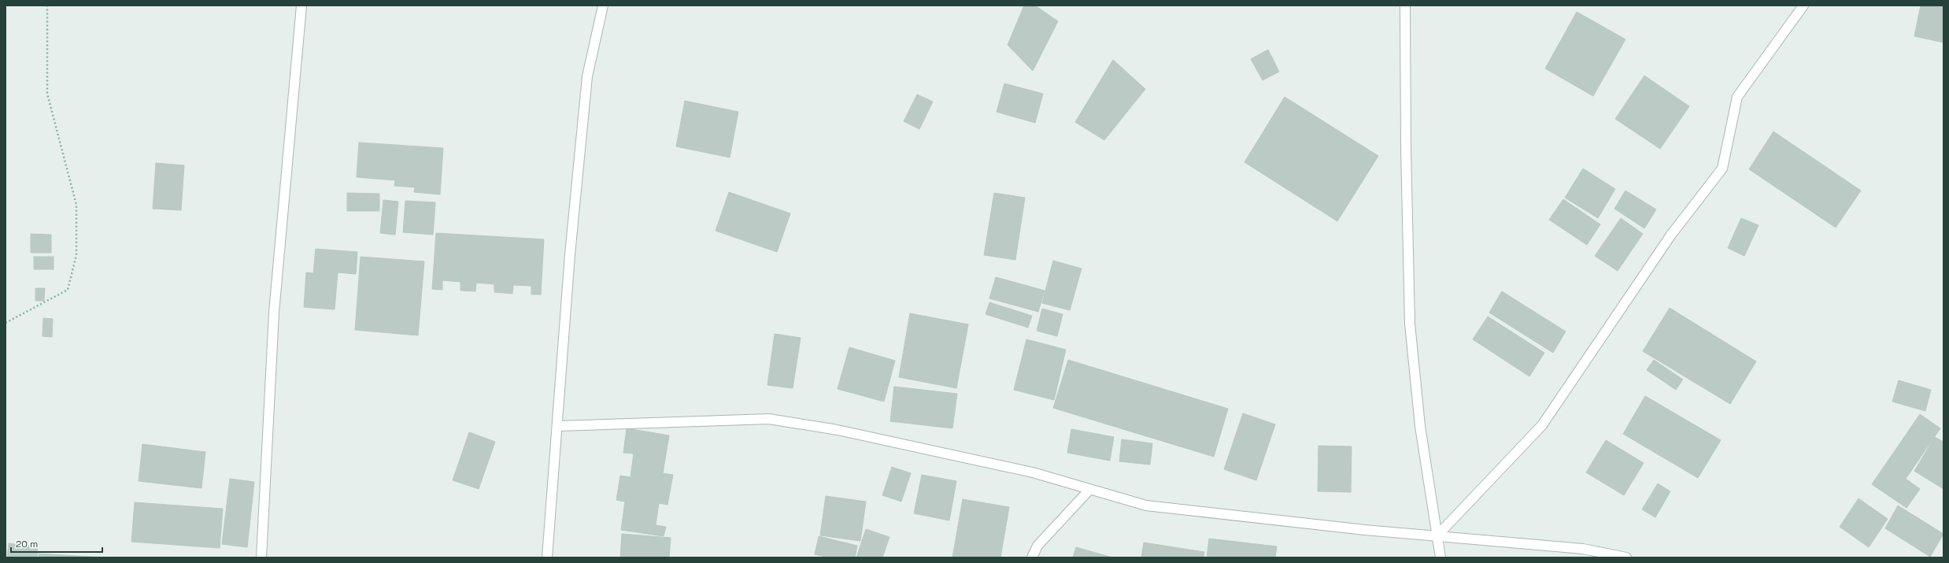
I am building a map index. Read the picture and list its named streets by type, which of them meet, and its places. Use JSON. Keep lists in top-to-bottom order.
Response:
{
  "scale_bar": "20 m"
}
